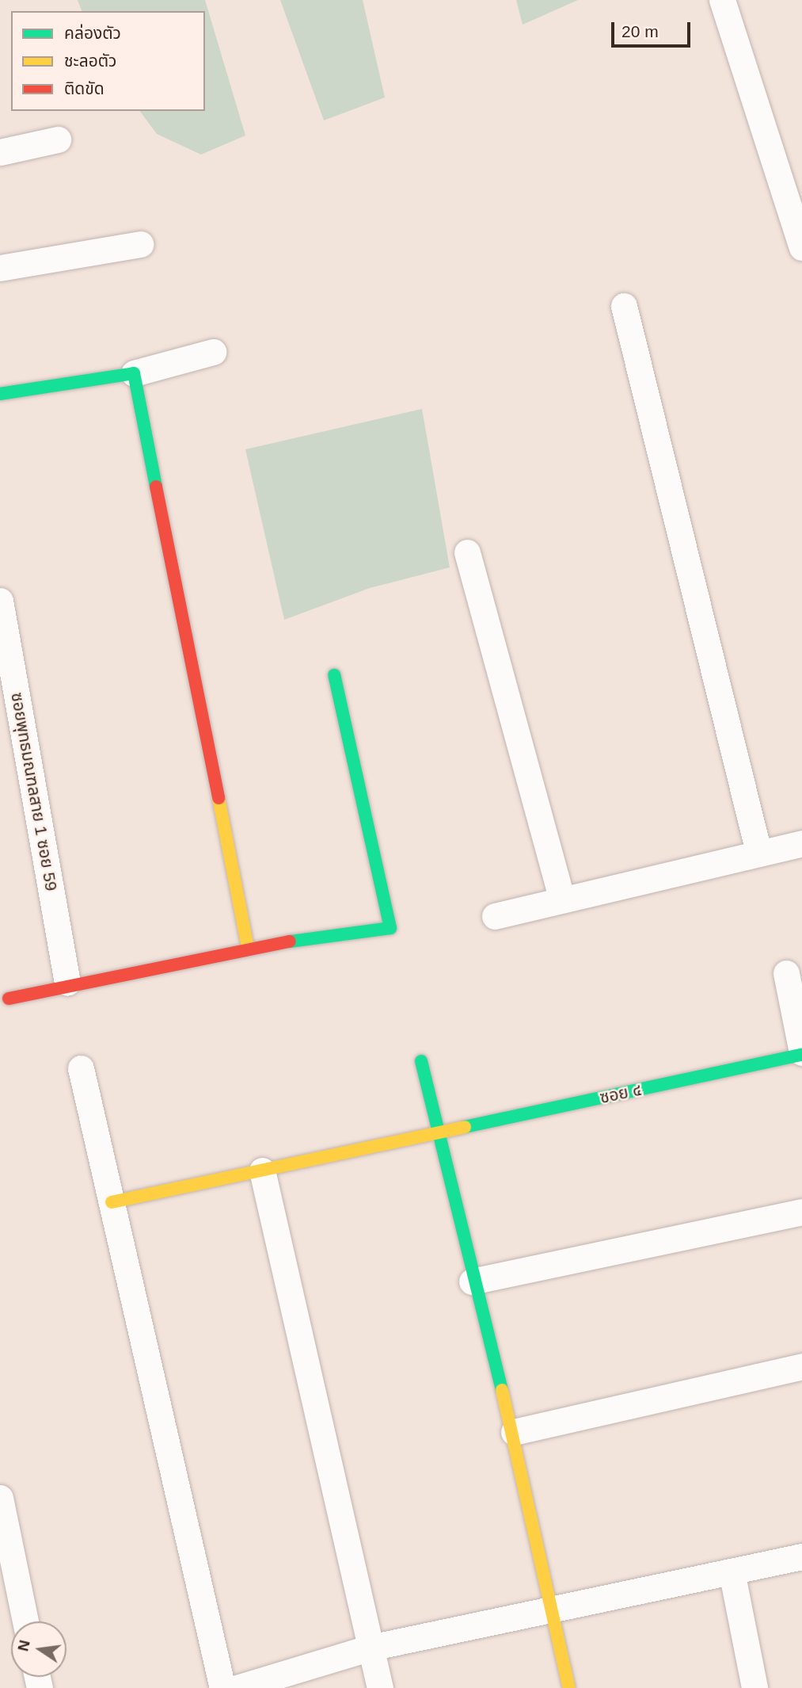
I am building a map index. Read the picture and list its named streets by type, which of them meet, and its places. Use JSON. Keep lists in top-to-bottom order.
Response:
{
  "streets": {
    "street": ["ซอยพุทธมณฑลสาย 1 ซอย 59", "ซอย ๔"]
  },
  "legend": ["คล่องตัว", "ชะลอตัว", "ติดขัด"],
  "scale_bar": "20 m",
  "north": "left"
}
